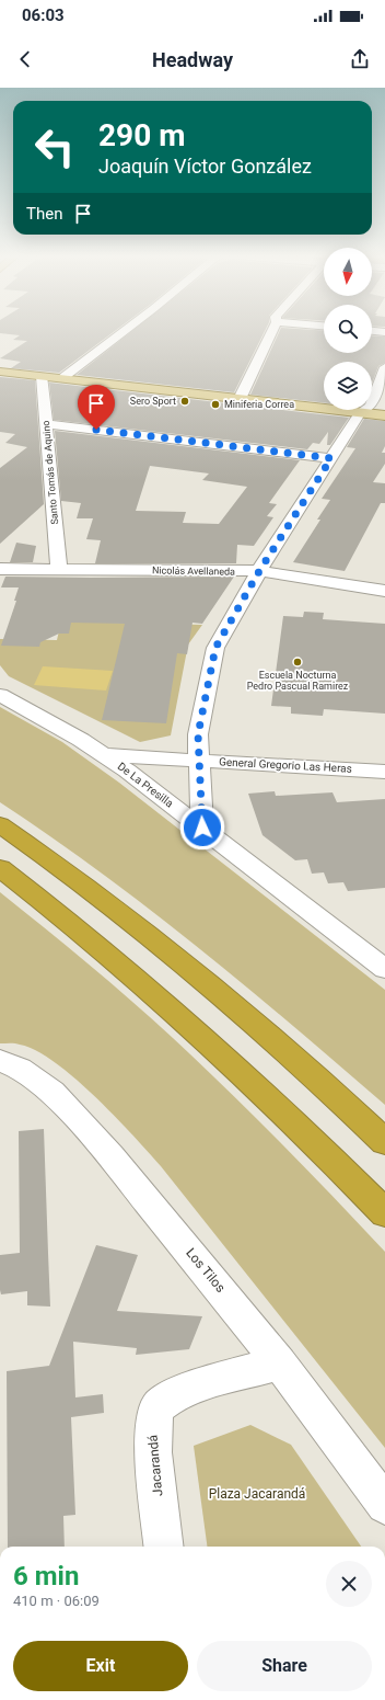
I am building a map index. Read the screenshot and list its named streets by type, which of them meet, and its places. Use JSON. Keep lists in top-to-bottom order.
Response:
{
  "streets": {
    "street": [
      "Santo Tomás de Aquino",
      "Nicolás Avellaneda",
      "General Gregorio Las Heras",
      "De La Presilla",
      "Los Tilos",
      "Jacarandá"
    ]
  },
  "crossings": [
    ["Santo Tomás de Aquino", "Nicolás Avellaneda"],
    ["General Gregorio Las Heras", "De La Presilla"],
    ["Los Tilos", "Jacarandá"]
  ],
  "parks": ["Plaza Jacarandá"],
  "places": ["Sero Sport", "Miniferia Correa", "Escuela Nocturna Pedro Pascual Ramirez"],
  "north": "bottom",
  "page": {
    "status": "06:03",
    "header": "Headway",
    "turn": ["290 m", "Joaquín Víctor González"],
    "then": "Then",
    "heading": ["6 min", "410 m · 06:09"],
    "buttons": ["Exit", "Share"]
  }
}
